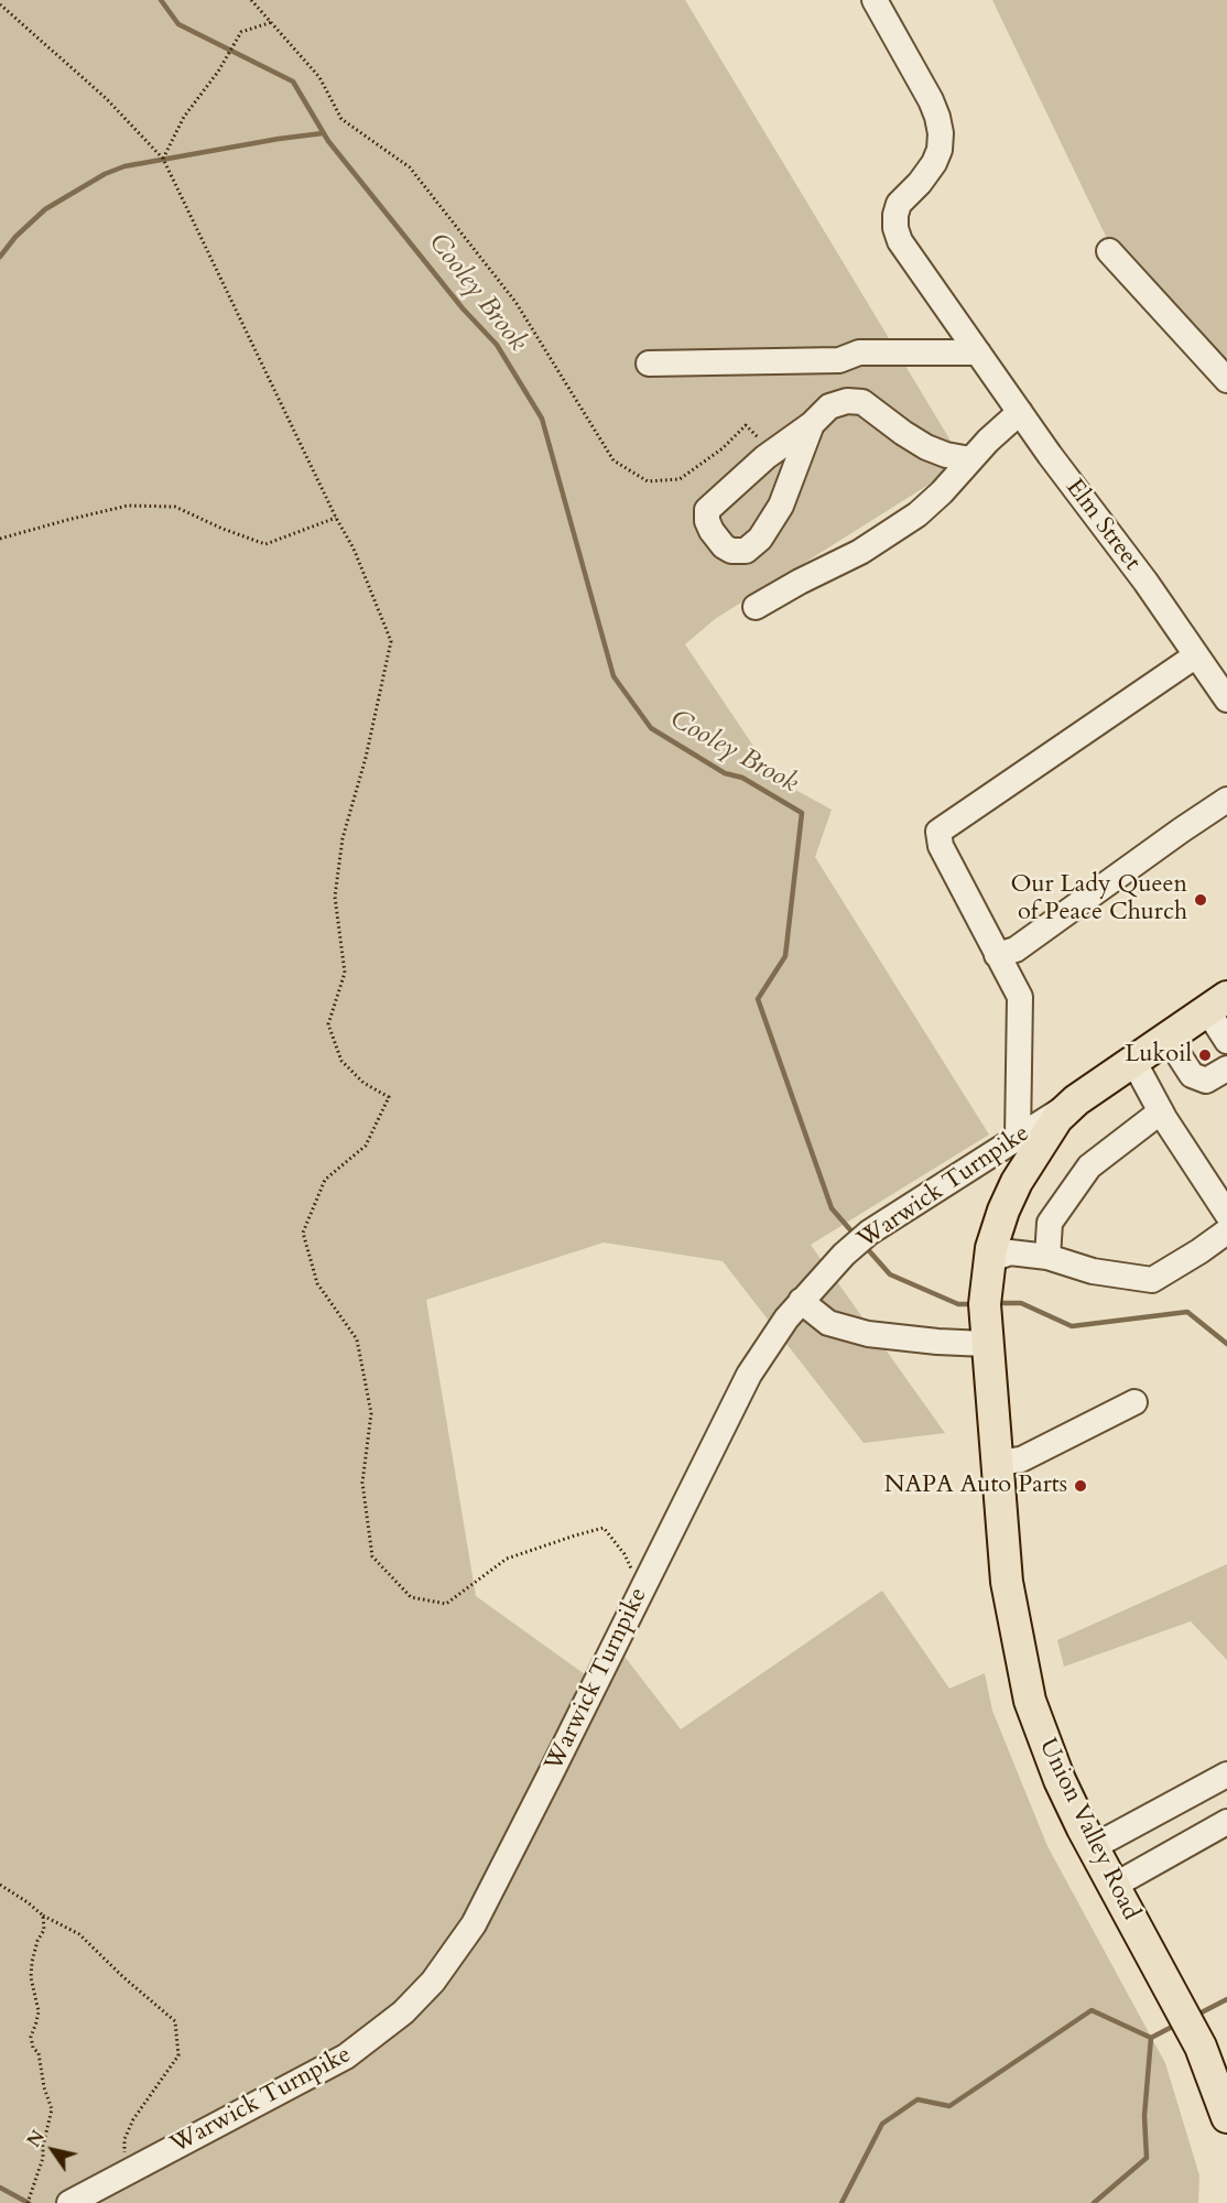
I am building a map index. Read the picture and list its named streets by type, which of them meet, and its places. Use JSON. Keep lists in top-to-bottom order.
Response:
{
  "streets": {
    "main road": ["Union Valley Road"],
    "street": ["Elm Street", "Warwick Turnpike"]
  },
  "crossings": [
    ["Warwick Turnpike", "Union Valley Road"]
  ],
  "water": ["Cooley Brook"],
  "places": ["Our Lady Queen of Peace Church", "Lukoil", "NAPA Auto Parts"],
  "north": "top left"
}
